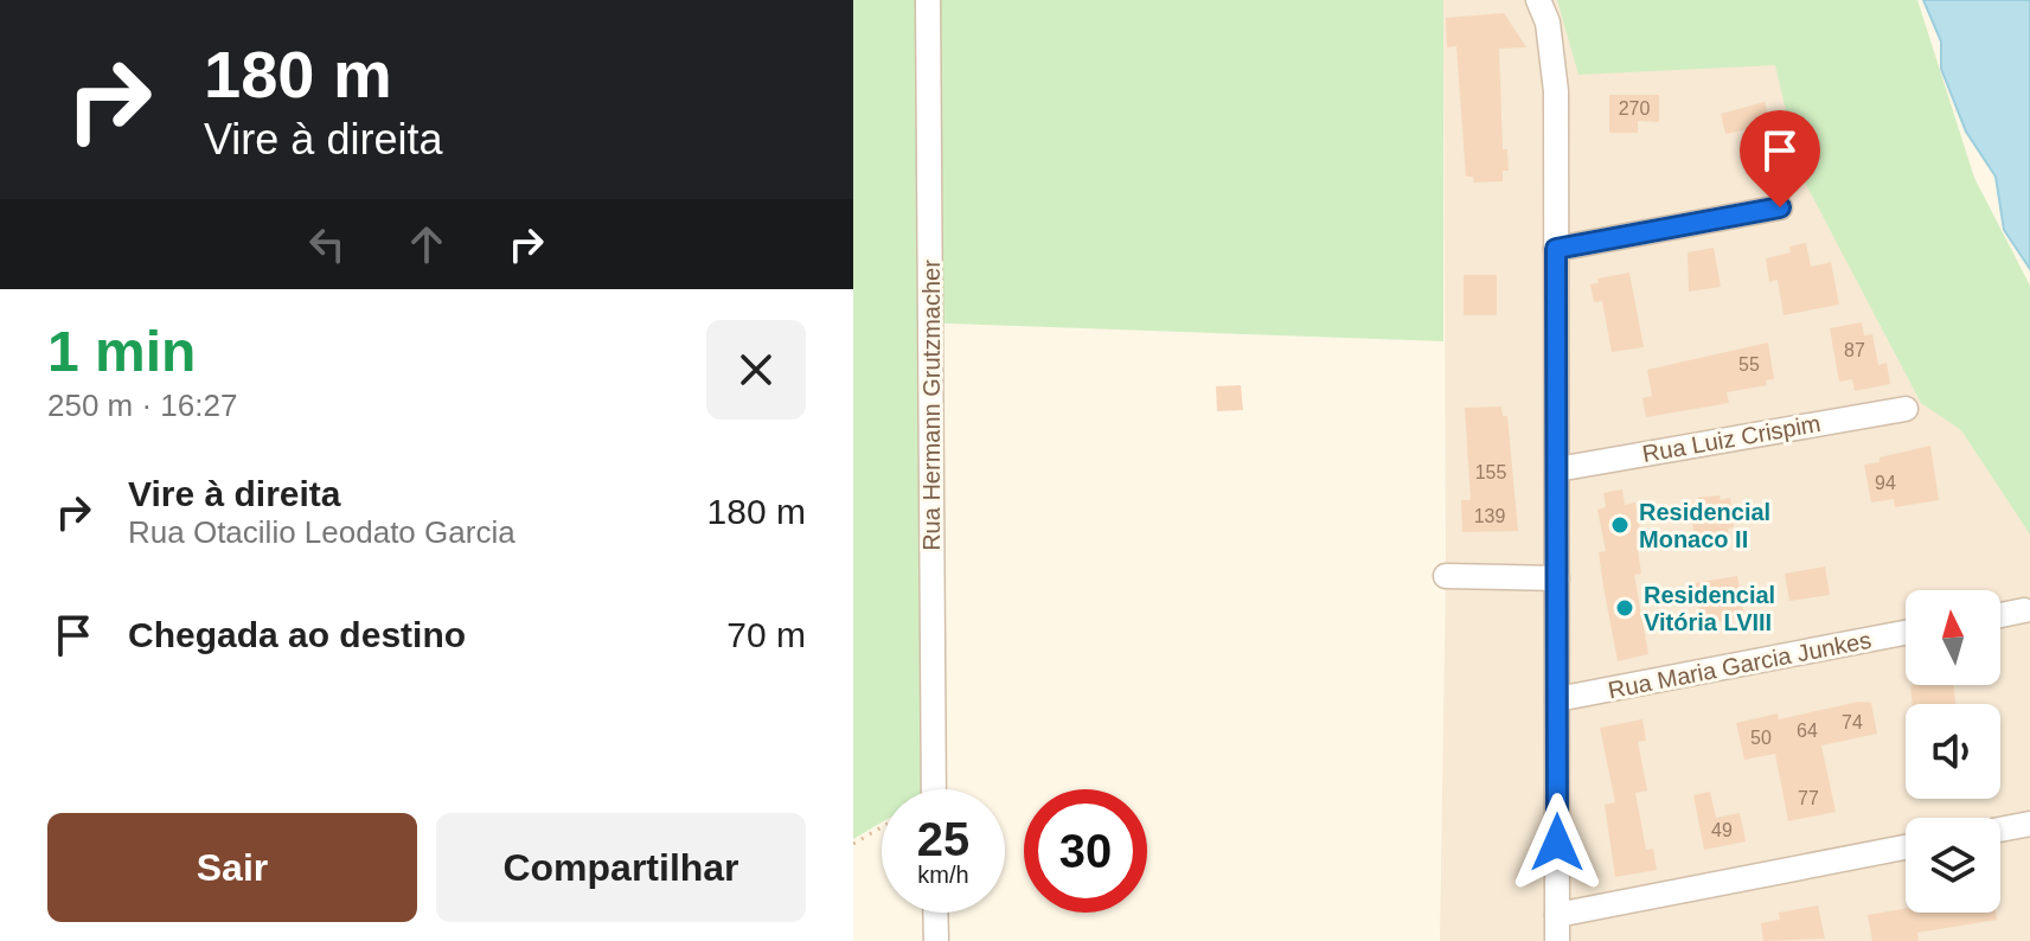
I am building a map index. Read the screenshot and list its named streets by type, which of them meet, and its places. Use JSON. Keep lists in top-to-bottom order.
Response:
{
  "streets": {
    "street": ["Rua Hermann Grutzmacher", "Rua Luiz Crispim", "Rua Maria Garcia Junkes"]
  },
  "places": ["Residencial Monaco II", "Residencial Vitória LVIII"],
  "house_numbers": [
    "270",
    "87",
    "55",
    "155",
    "94",
    "139",
    "74",
    "64",
    "50",
    "77",
    "49"
  ],
  "north": "top",
  "page": {
    "turn": ["180 m", "Vire à direita"],
    "heading": ["1 min", "250 m · 16:27"],
    "list": [
      {
        "name": "Vire à direita",
        "note": "Rua Otacilio Leodato Garcia",
        "value": "180 m"
      },
      {
        "name": "Chegada ao destino",
        "value": "70 m"
      }
    ],
    "speed": "25 km/h",
    "limit": "30",
    "buttons": ["Sair", "Compartilhar"]
  }
}
